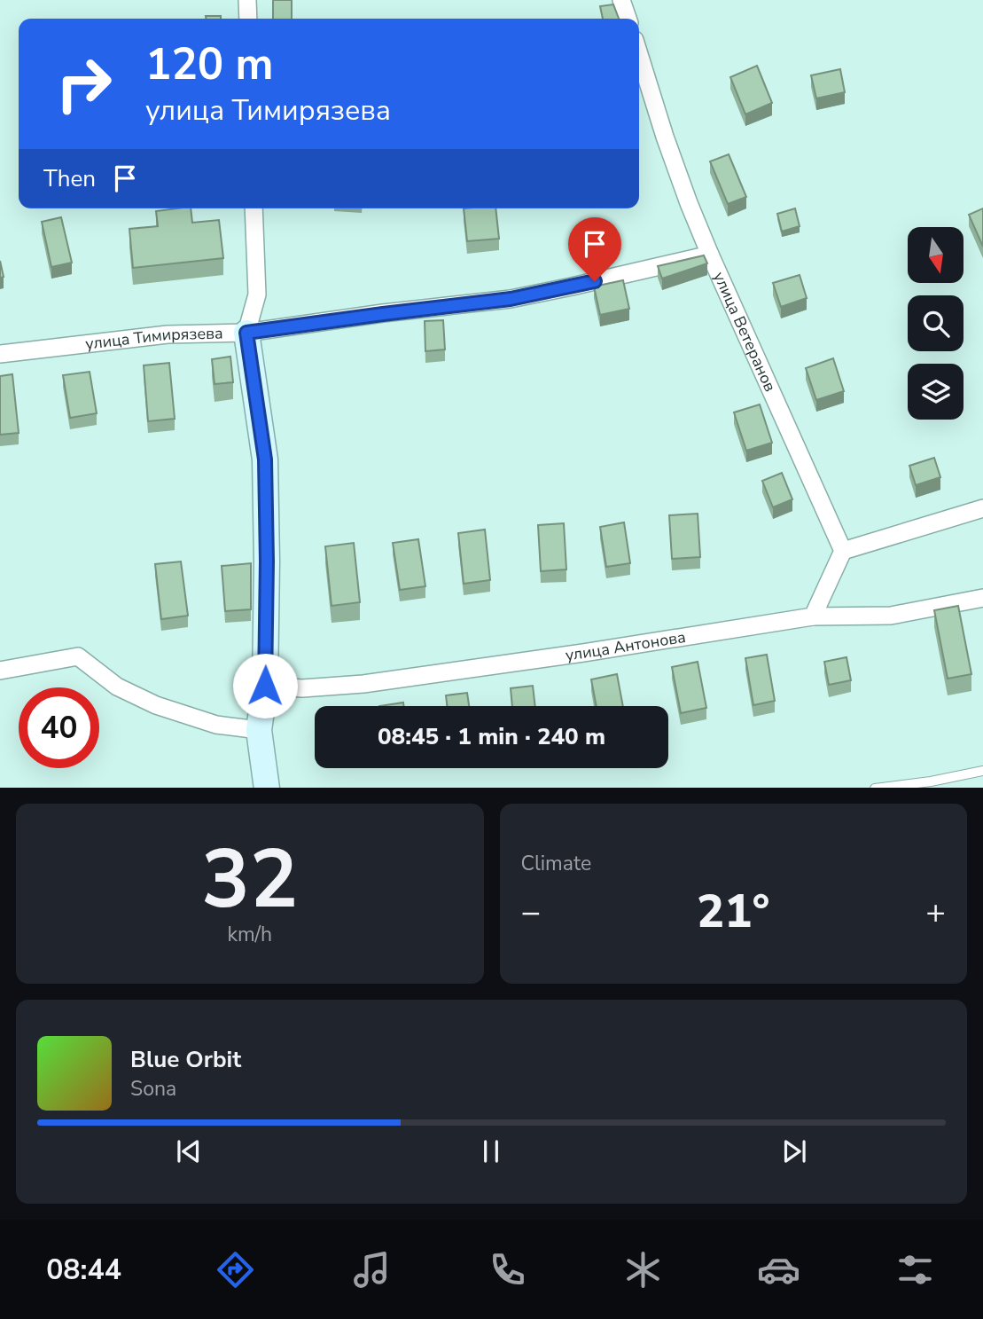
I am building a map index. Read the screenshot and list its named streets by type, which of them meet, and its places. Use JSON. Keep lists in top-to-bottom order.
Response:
{
  "streets": {
    "street": ["улица Ветеранов", "улица Тимирязева", "улица Антонова"]
  },
  "crossings": [
    ["улица Ветеранов", "улица Тимирязева"]
  ],
  "north": "bottom",
  "page": {
    "turn": ["120 m", "улица Тимирязева"],
    "then": "Then",
    "limit": "40",
    "trip": "08:45 · 1 min · 240 m",
    "tile": [
      ["32", "km/h"],
      "Climate"
    ],
    "heat": ["−", "21°", "+"],
    "song": ["Blue Orbit", "Sona"],
    "tabs": "08:44"
  }
}
